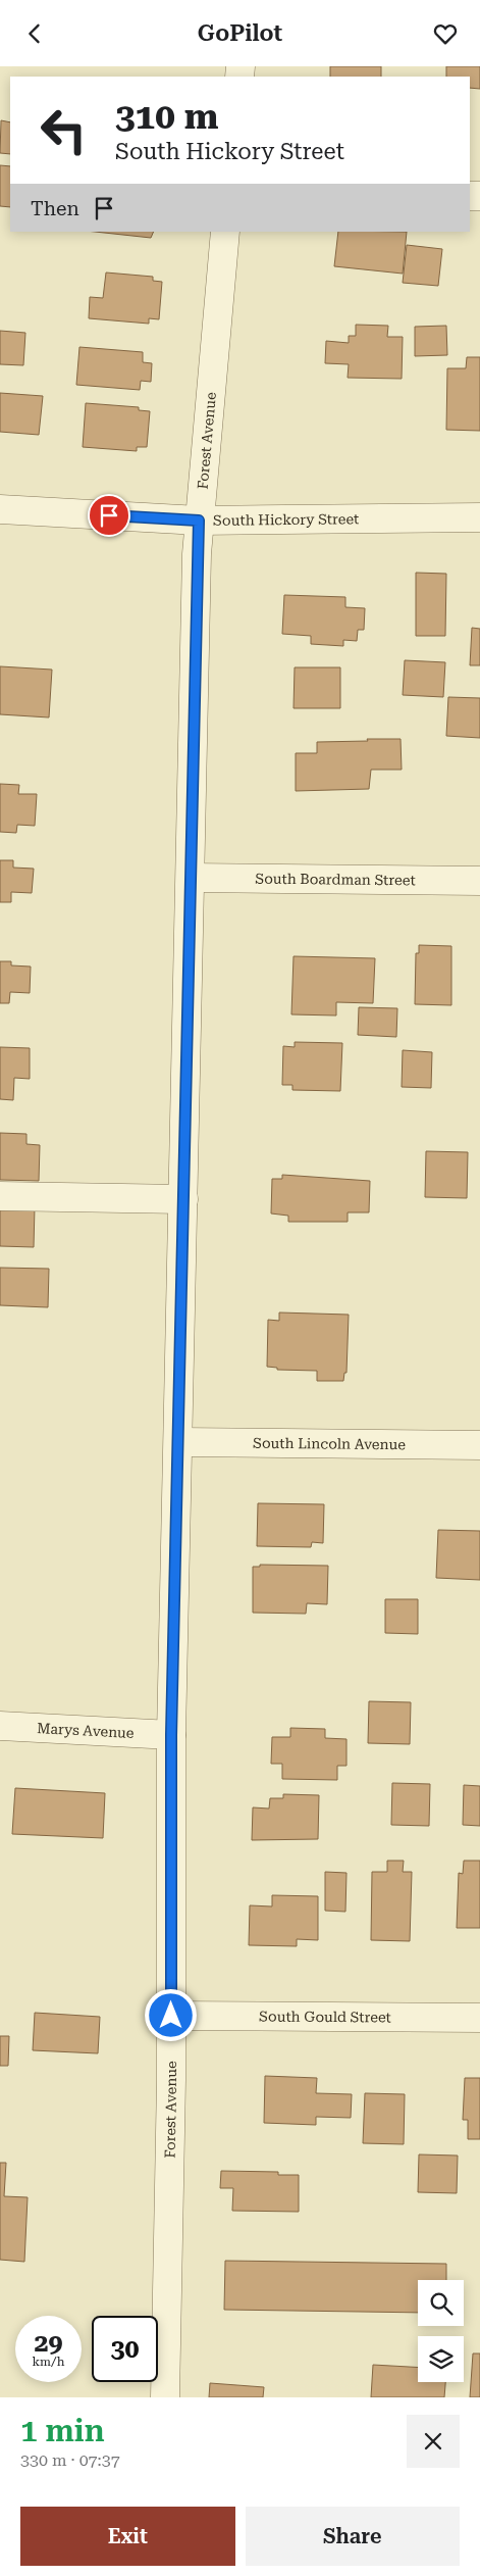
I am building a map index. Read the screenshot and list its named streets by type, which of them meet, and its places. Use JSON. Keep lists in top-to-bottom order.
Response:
{
  "streets": {
    "street": [
      "Forest Avenue",
      "South Hickory Street",
      "South Boardman Street",
      "South Lincoln Avenue",
      "Marys Avenue",
      "South Gould Street"
    ]
  },
  "crossings": [
    ["Forest Avenue", "South Hickory Street"],
    ["Forest Avenue", "South Boardman Street"],
    ["Forest Avenue", "South Lincoln Avenue"],
    ["Forest Avenue", "Marys Avenue"],
    ["Forest Avenue", "South Gould Street"]
  ],
  "page": {
    "header": "GoPilot",
    "turn": ["310 m", "South Hickory Street"],
    "then": "Then",
    "speed": "29 km/h",
    "limit": "30",
    "heading": ["1 min", "330 m · 07:37"],
    "buttons": ["Exit", "Share"]
  }
}
